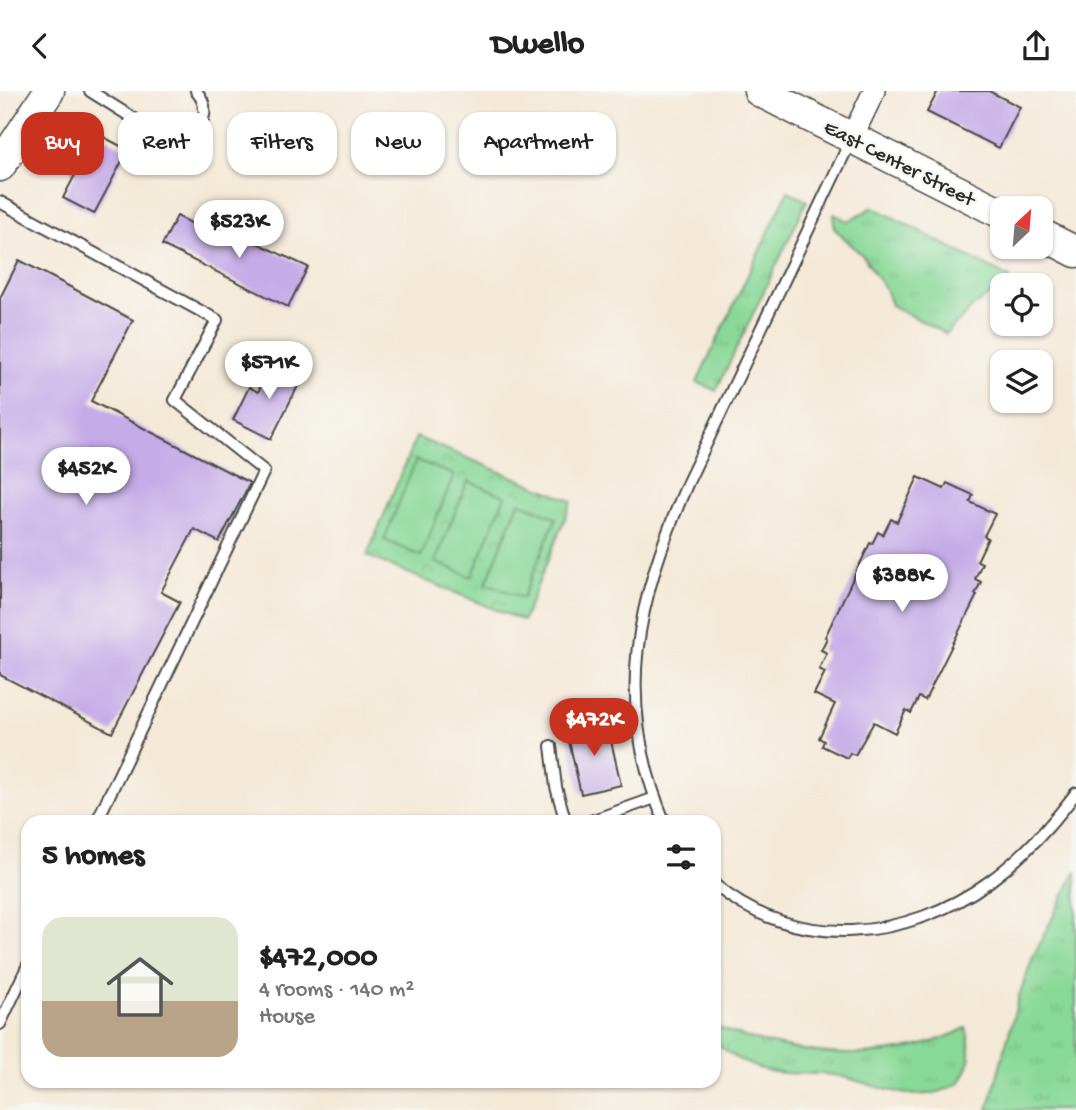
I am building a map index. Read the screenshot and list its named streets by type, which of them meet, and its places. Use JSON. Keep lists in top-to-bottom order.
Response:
{
  "streets": {
    "street": ["East Center Street"]
  },
  "north": "top right",
  "page": {
    "header": "Dwello",
    "chip": [
      "Buy",
      "Rent",
      "Filters",
      "New",
      "Apartment"
    ],
    "price": [
      "$523K",
      "$571K",
      "$452K",
      "$388K",
      "$472K"
    ],
    "heading": "5 homes",
    "list": [
      {
        "name": "$472,000",
        "note": "4 rooms · 140 m² · House"
      }
    ]
  }
}
